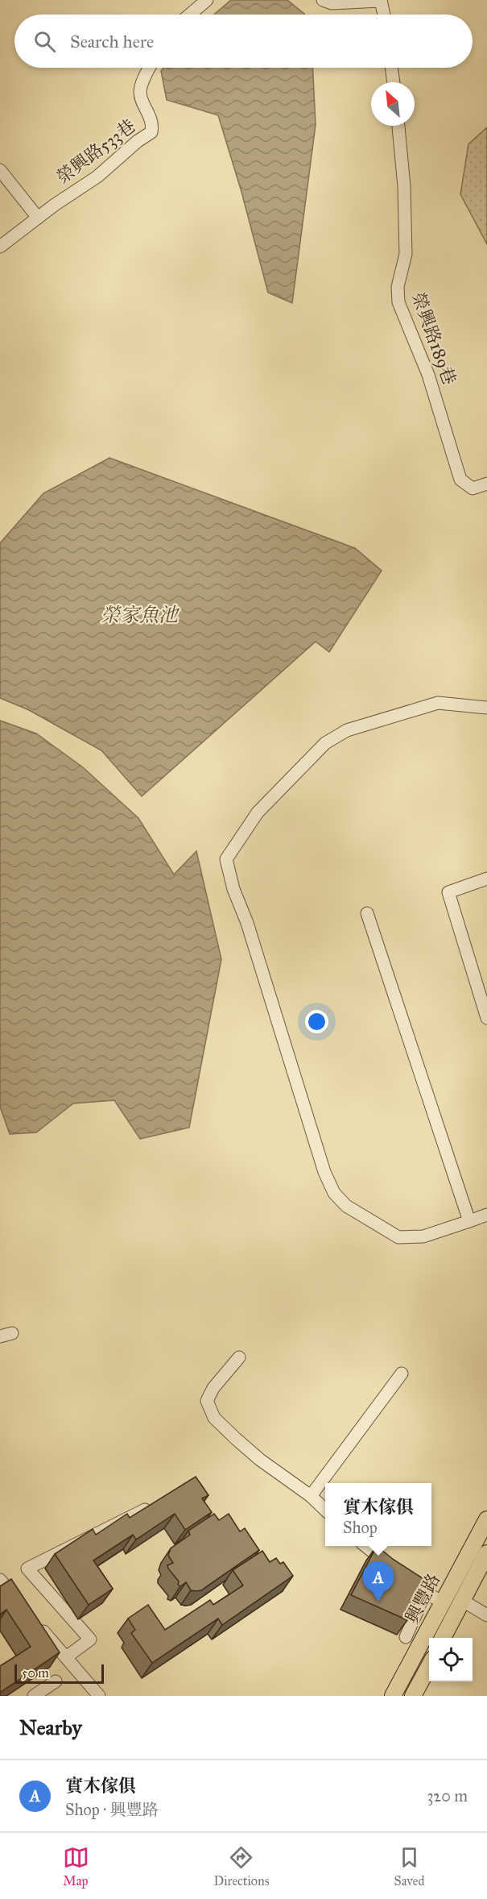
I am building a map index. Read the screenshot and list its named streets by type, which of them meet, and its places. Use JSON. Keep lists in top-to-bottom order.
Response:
{
  "streets": {
    "main road": ["興豐路"],
    "street": ["榮興路533巷", "榮興路189巷"]
  },
  "water": ["榮家魚池"],
  "scale_bar": "50 m",
  "north": "top left",
  "page": {
    "search": "Search here",
    "popup": ["實木傢俱", "Shop"],
    "pins": "A",
    "scale": "50 m",
    "heading": "Nearby",
    "list": [
      {
        "mark": "A",
        "name": "實木傢俱",
        "note": "Shop · 興豐路",
        "value": "320 m"
      }
    ],
    "nav": ["Map", "Directions", "Saved"]
  }
}
